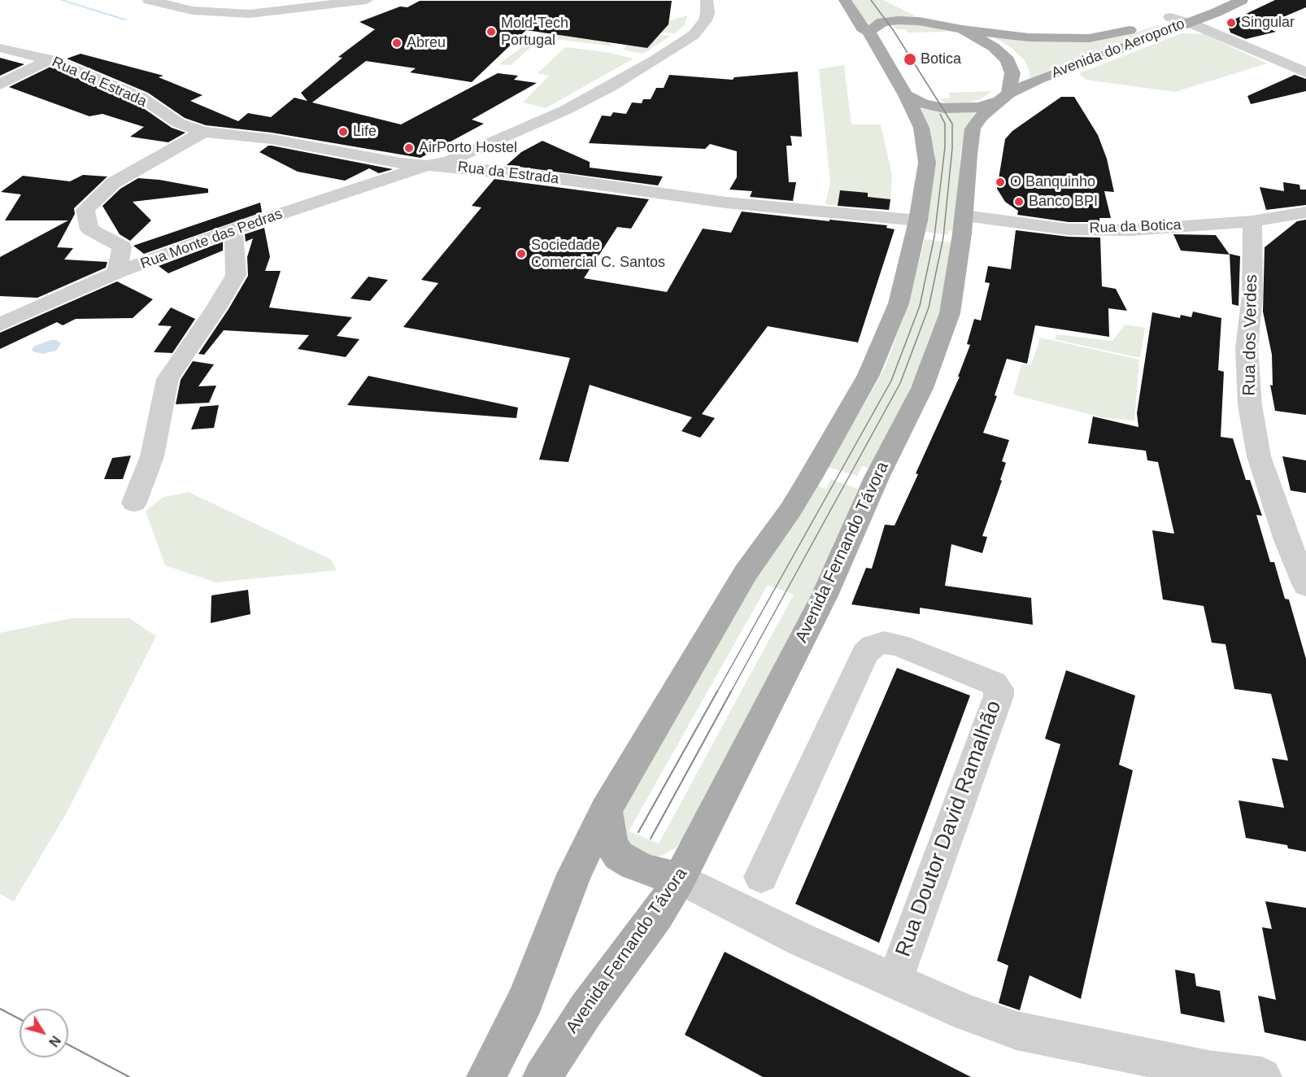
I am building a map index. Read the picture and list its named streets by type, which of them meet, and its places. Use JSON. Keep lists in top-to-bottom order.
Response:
{
  "streets": {
    "main road": ["Avenida do Aeroporto", "Avenida Fernando Távora"],
    "street": [
      "Rua da Estrada",
      "Rua da Botica",
      "Rua Monte das Pedras",
      "Rua dos Verdes",
      "Rua Doutor David Ramalhão"
    ]
  },
  "crossings": [
    ["Avenida do Aeroporto", "Avenida Fernando Távora"],
    ["Rua da Estrada", "Rua Monte das Pedras"],
    ["Rua da Botica", "Rua dos Verdes"],
    ["Rua da Botica", "Avenida Fernando Távora"]
  ],
  "places": [
    "Singular",
    "Mold-Tech Portugal",
    "Abreu",
    "Botica",
    "Life",
    "AirPorto Hostel",
    "O Banquinho",
    "Banco BPI",
    "Sociedade Comercial C. Santos"
  ],
  "north": "bottom right"
}
